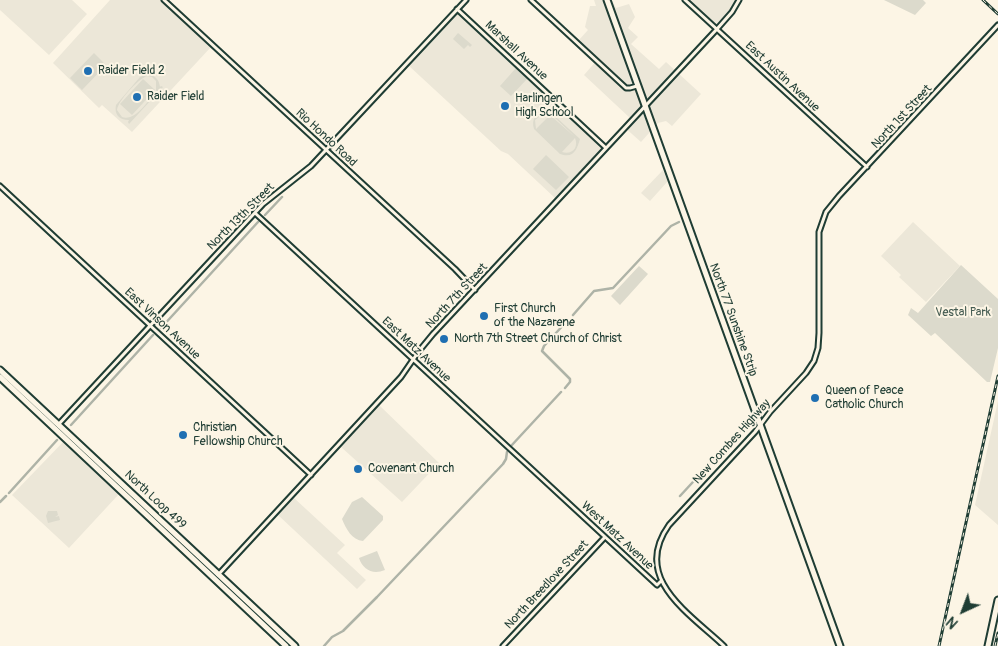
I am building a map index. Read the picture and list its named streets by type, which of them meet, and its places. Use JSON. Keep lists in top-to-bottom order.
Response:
{
  "streets": {
    "main road": ["North 77 Sunshine Strip", "North Loop 499"],
    "street": [
      "Marshall Avenue",
      "East Austin Avenue",
      "North 1st Street",
      "Rio Hondo Road",
      "North 13th Street",
      "North 7th Street",
      "East Vinson Avenue",
      "East Matz Avenue",
      "New Combes Highway",
      "West Matz Avenue",
      "North Breedlove Street"
    ]
  },
  "crossings": [
    ["Marshall Avenue", "North 13th Street"],
    ["Marshall Avenue", "North 7th Street"],
    ["East Austin Avenue", "North 1st Street"],
    ["East Austin Avenue", "North 7th Street"],
    ["North 1st Street", "New Combes Highway"],
    ["Rio Hondo Road", "North 13th Street"],
    ["Rio Hondo Road", "North 7th Street"],
    ["North 13th Street", "East Vinson Avenue"],
    ["North 13th Street", "East Matz Avenue"],
    ["North 13th Street", "North Loop 499"],
    ["North 7th Street", "North 77 Sunshine Strip"],
    ["North 7th Street", "East Vinson Avenue"],
    ["North 7th Street", "East Matz Avenue"],
    ["North 7th Street", "North Loop 499"],
    ["North 77 Sunshine Strip", "New Combes Highway"],
    ["East Matz Avenue", "West Matz Avenue"],
    ["New Combes Highway", "West Matz Avenue"],
    ["West Matz Avenue", "North Breedlove Street"]
  ],
  "parks": ["Vestal Park"],
  "places": [
    "Raider Field 2",
    "Raider Field",
    "Harlingen High School",
    "First Church of the Nazarene",
    "North 7th Street Church of Christ",
    "Queen of Peace Catholic Church",
    "Christian Fellowship Church",
    "Covenant Church"
  ],
  "north": "bottom left"
}
